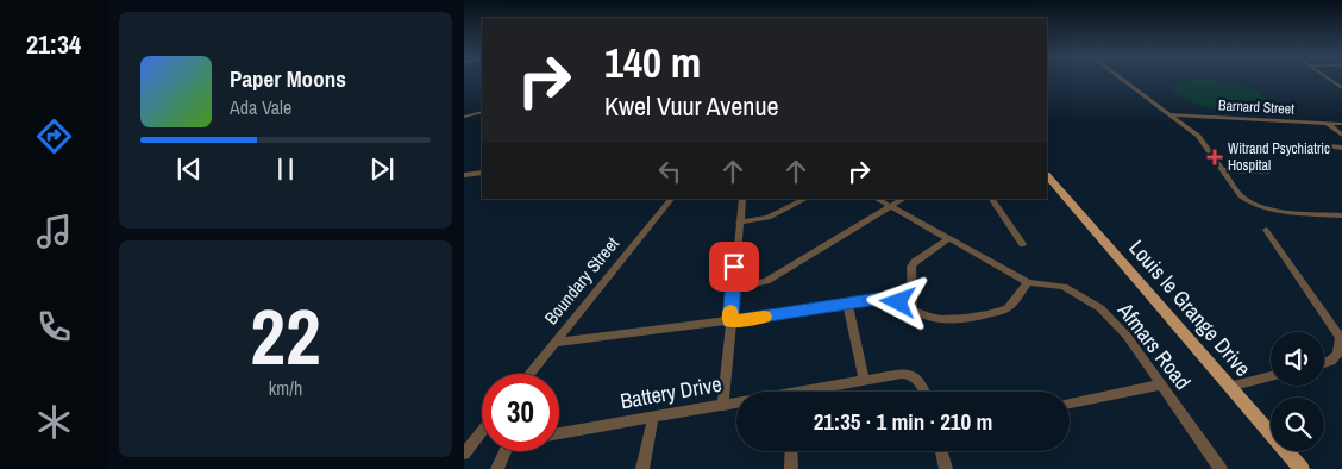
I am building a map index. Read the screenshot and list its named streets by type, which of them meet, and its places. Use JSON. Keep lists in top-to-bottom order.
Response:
{
  "streets": {
    "main road": ["Louis le Grange Drive"],
    "street": [
      "Barnard Street",
      "Boundary Street",
      "Afmars Road",
      "Battery Drive"
    ]
  },
  "places": {
    "health": ["Witrand Psychiatric Hospital"]
  },
  "page": {
    "tabs": "21:34",
    "turn": ["140 m", "Kwel Vuur Avenue"],
    "song": ["Paper Moons", "Ada Vale"],
    "tile": ["22", "km/h"],
    "limit": "30",
    "trip": "21:35 · 1 min · 210 m"
  }
}
